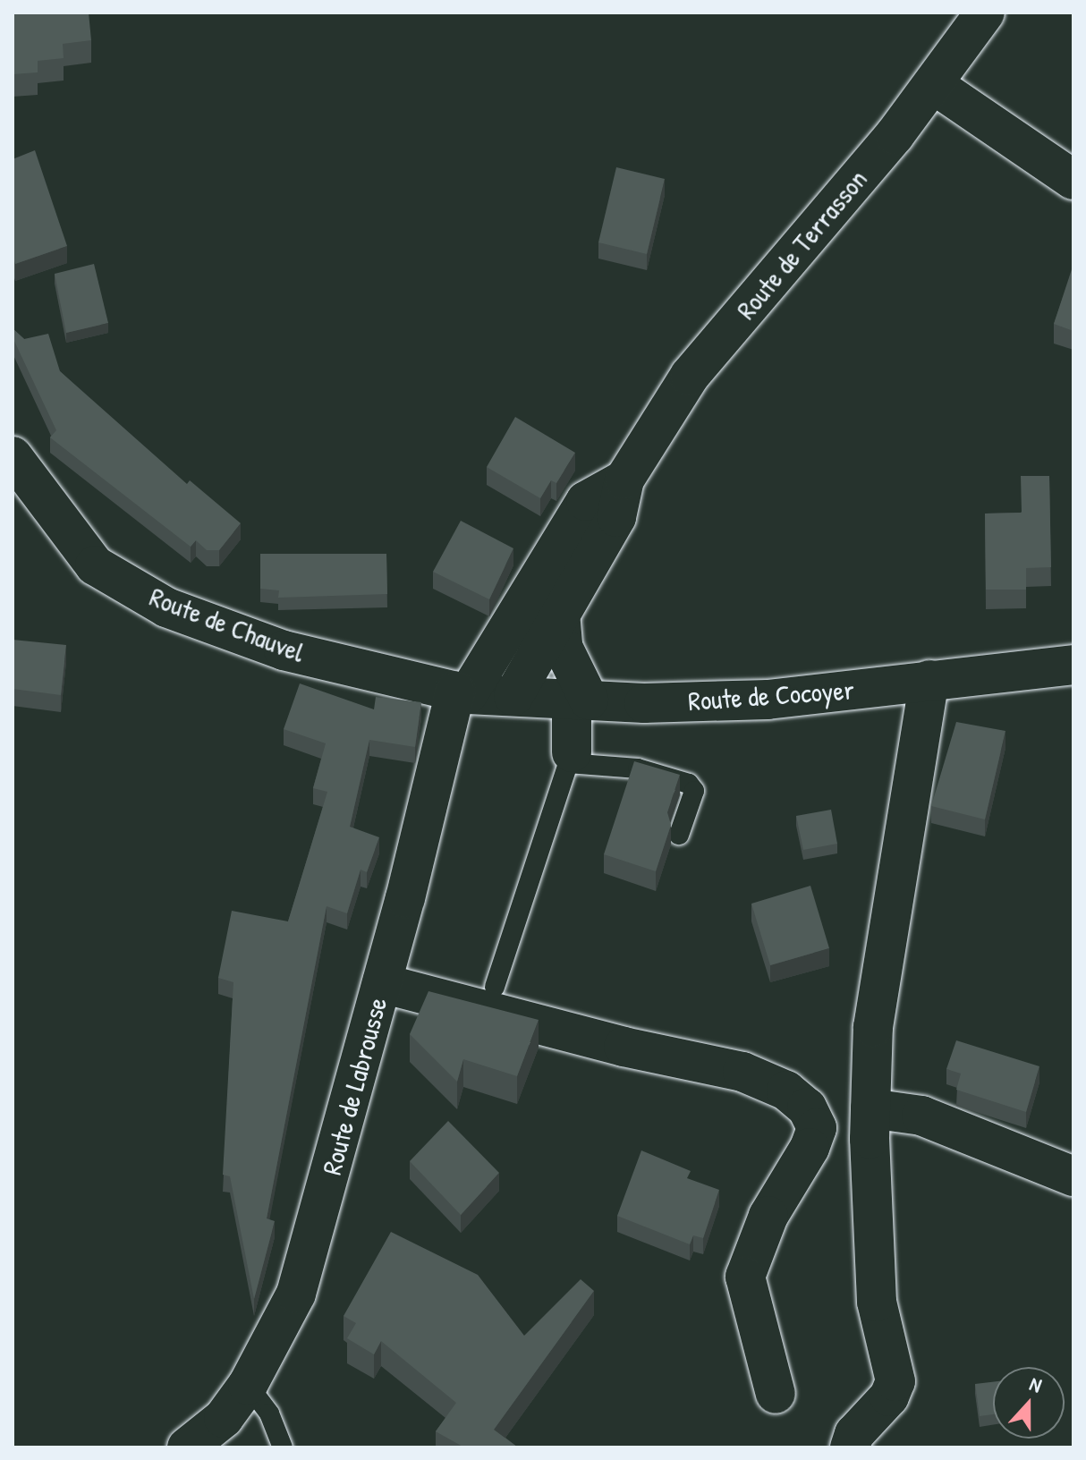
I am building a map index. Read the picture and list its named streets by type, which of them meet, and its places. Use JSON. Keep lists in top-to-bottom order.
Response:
{
  "streets": {
    "street": [
      "Route de Terrasson",
      "Route de Chauvel",
      "Route de Cocoyer",
      "Route de Labrousse"
    ]
  },
  "crossings": [
    ["Route de Terrasson", "Route de Chauvel"],
    ["Route de Terrasson", "Route de Cocoyer"],
    ["Route de Terrasson", "Route de Labrousse"],
    ["Route de Chauvel", "Route de Cocoyer"],
    ["Route de Chauvel", "Route de Labrousse"],
    ["Route de Cocoyer", "Route de Labrousse"]
  ],
  "north": "top"
}
